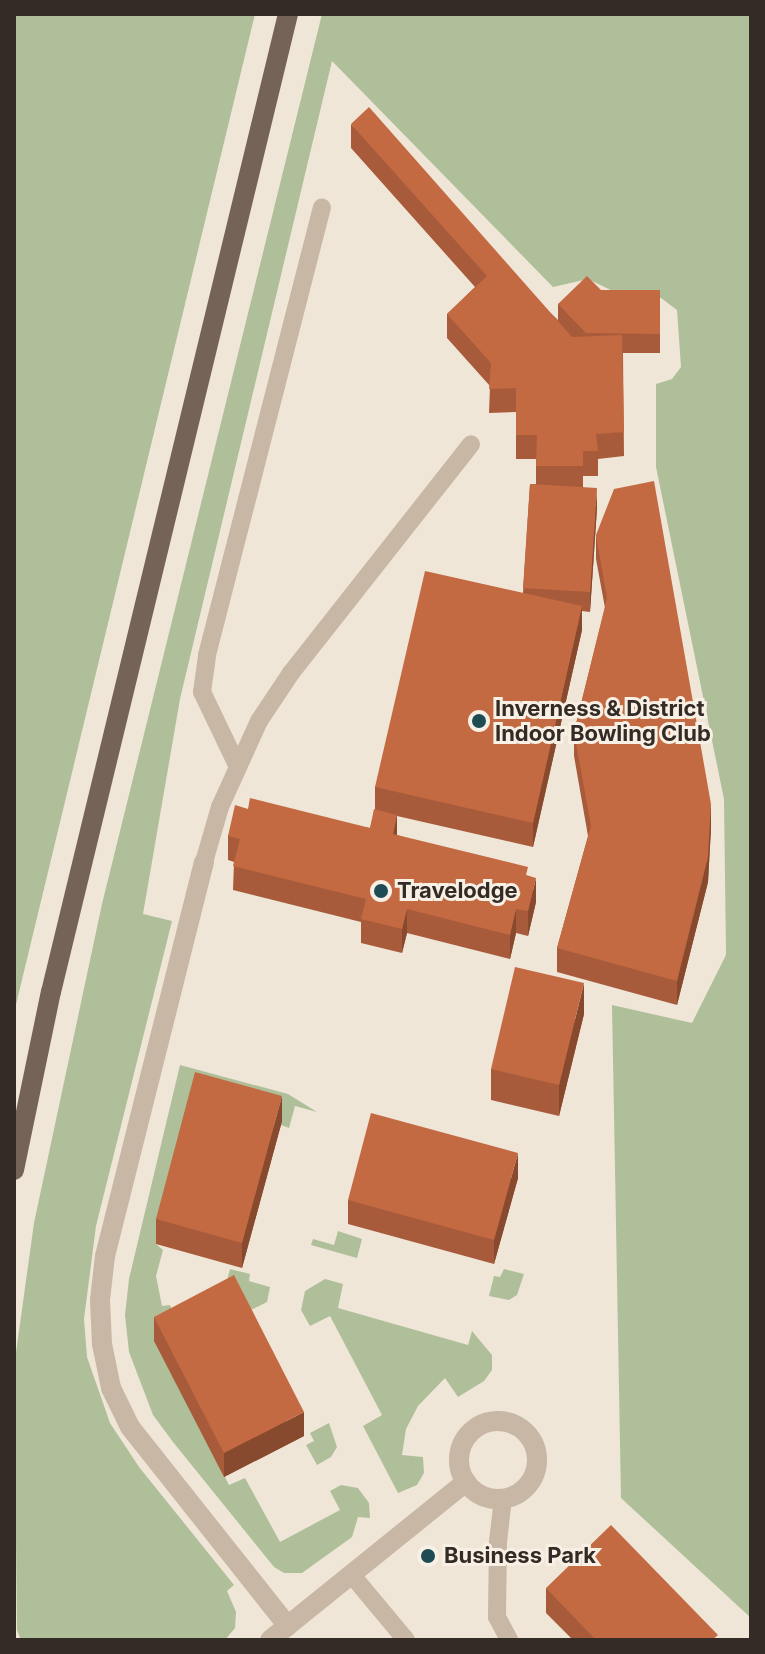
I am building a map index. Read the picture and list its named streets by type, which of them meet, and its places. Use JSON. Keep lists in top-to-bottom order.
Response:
{
  "places": ["Inverness & District Indoor Bowling Club", "Travelodge", "Business Park"]
}
